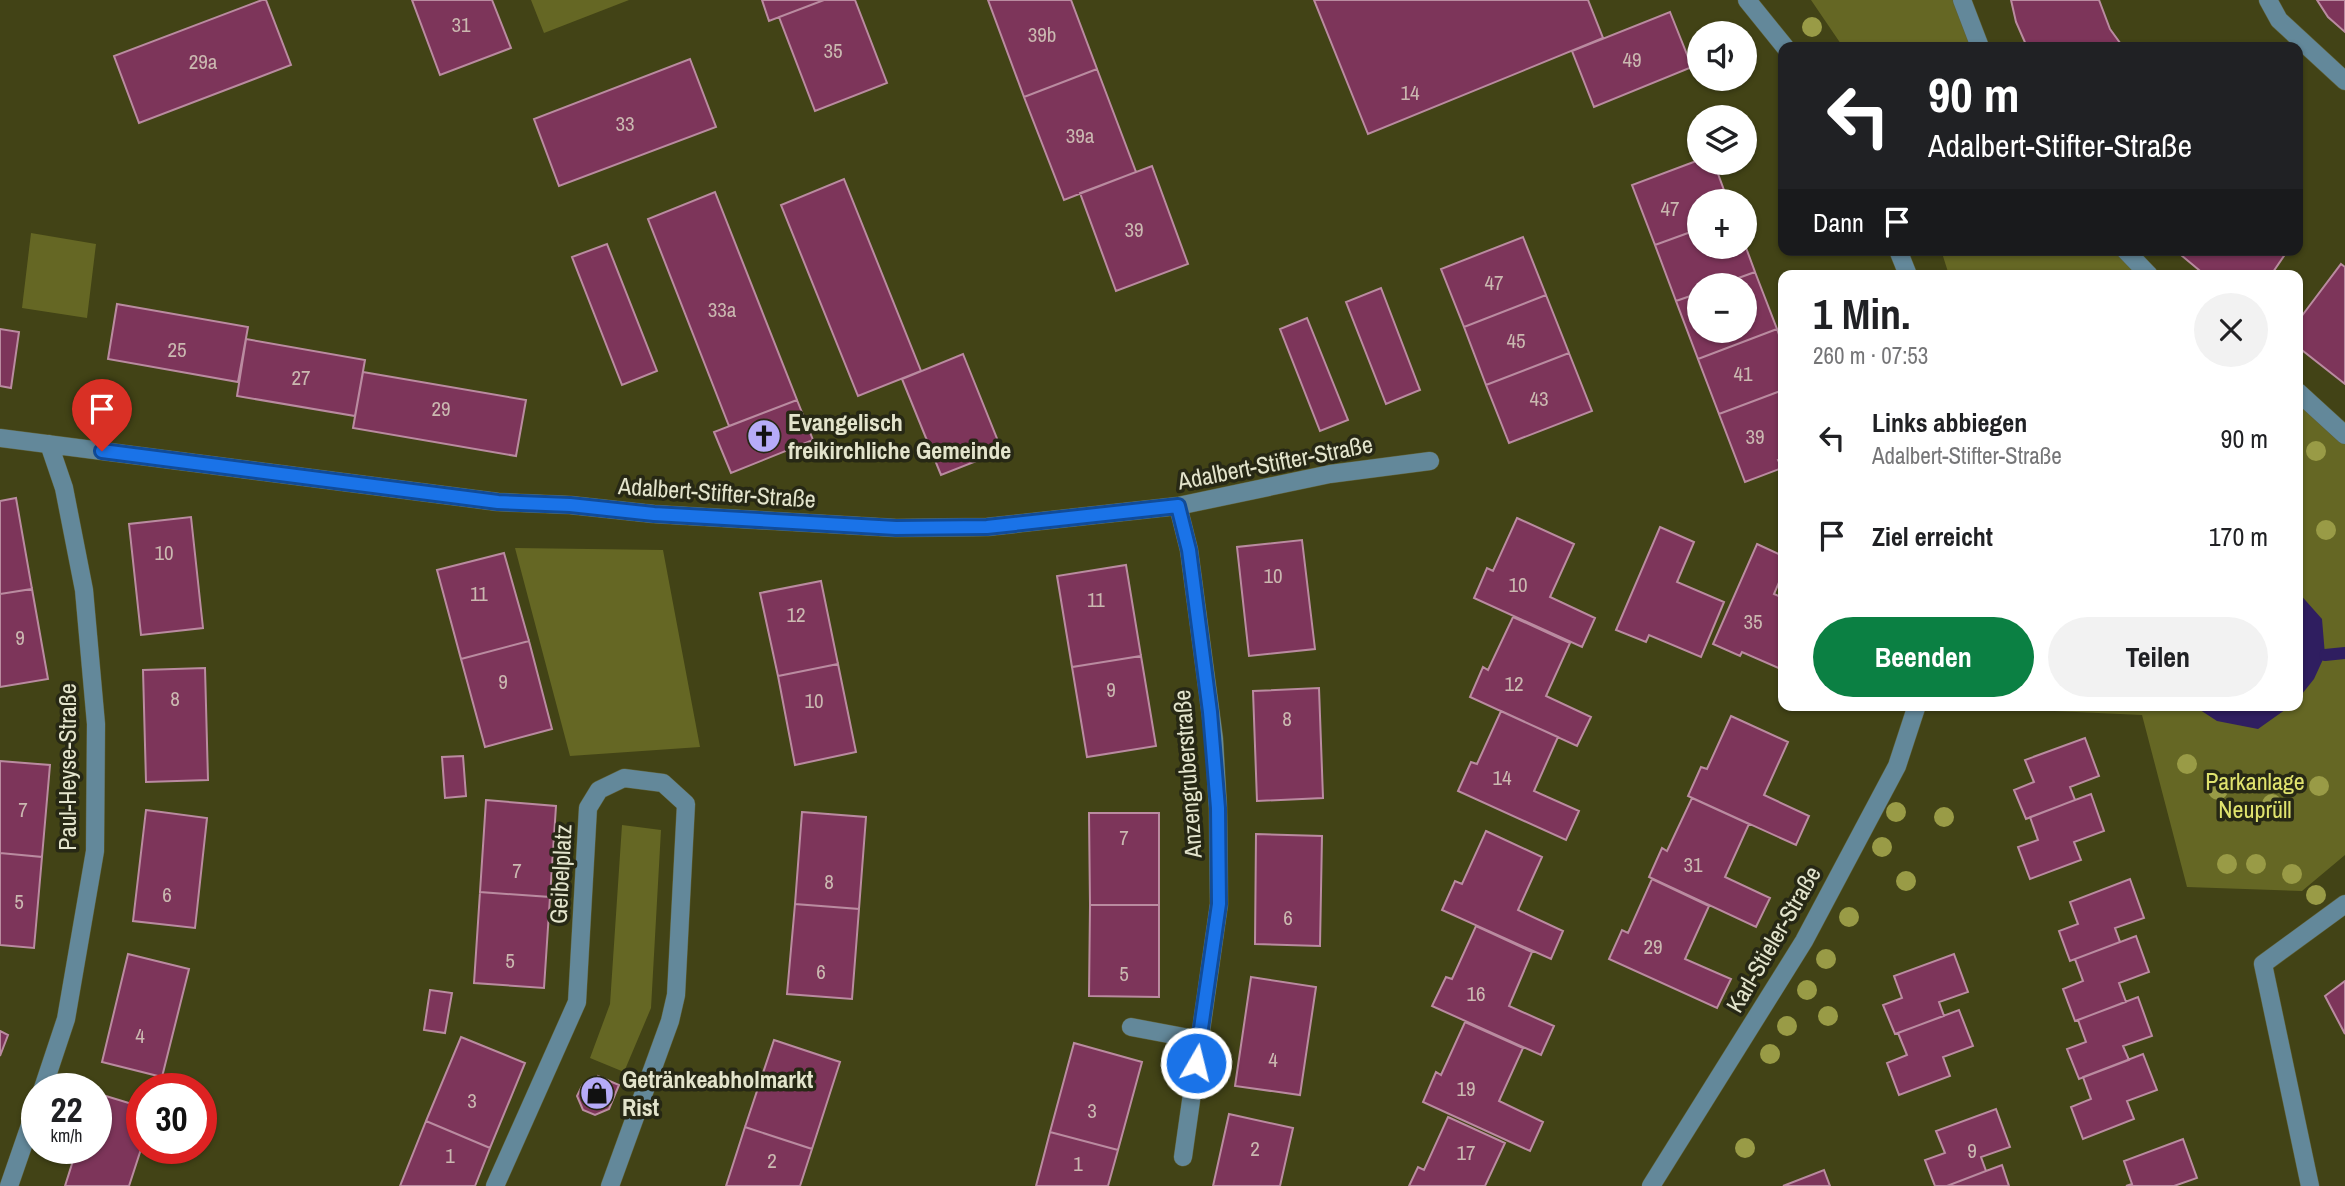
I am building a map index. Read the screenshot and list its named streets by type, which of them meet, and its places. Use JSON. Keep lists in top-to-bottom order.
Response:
{
  "streets": {
    "street": [
      "Adalbert-Stifter-Straße",
      "Paul-Heyse-Straße",
      "Anzengruberstraße",
      "Geibelplatz",
      "Karl-Stieler-Straße"
    ]
  },
  "crossings": [
    ["Adalbert-Stifter-Straße", "Paul-Heyse-Straße"],
    ["Adalbert-Stifter-Straße", "Anzengruberstraße"]
  ],
  "parks": ["Parkanlage Neuprüll"],
  "places": {
    "church": ["Evangelisch freikirchliche Gemeinde"],
    "shop": ["Getränkeabholmarkt Rist"]
  },
  "house_numbers": [
    "31",
    "39b",
    "35",
    "49",
    "29a",
    "14",
    "33",
    "39a",
    "47",
    "39",
    "47",
    "33a",
    "45",
    "25",
    "41",
    "27",
    "43",
    "29",
    "39",
    "10",
    "10",
    "10",
    "11",
    "11",
    "12",
    "35",
    "9",
    "9",
    "12",
    "9",
    "8",
    "10",
    "8",
    "14",
    "7",
    "7",
    "31",
    "7",
    "8",
    "6",
    "5",
    "6",
    "29",
    "5",
    "6",
    "5",
    "16",
    "4",
    "4",
    "19",
    "3",
    "3",
    "2",
    "9",
    "17",
    "1",
    "2",
    "1"
  ],
  "page": {
    "map_buttons": ["+", "−"],
    "turn": ["90 m", "Adalbert-Stifter-Straße"],
    "then": "Dann",
    "heading": ["1 Min.", "260 m · 07:53"],
    "list": [
      {
        "name": "Links abbiegen",
        "note": "Adalbert-Stifter-Straße",
        "value": "90 m"
      },
      {
        "name": "Ziel erreicht",
        "value": "170 m"
      }
    ],
    "buttons": ["Beenden", "Teilen"],
    "speed": "22 km/h",
    "limit": "30"
  }
}
